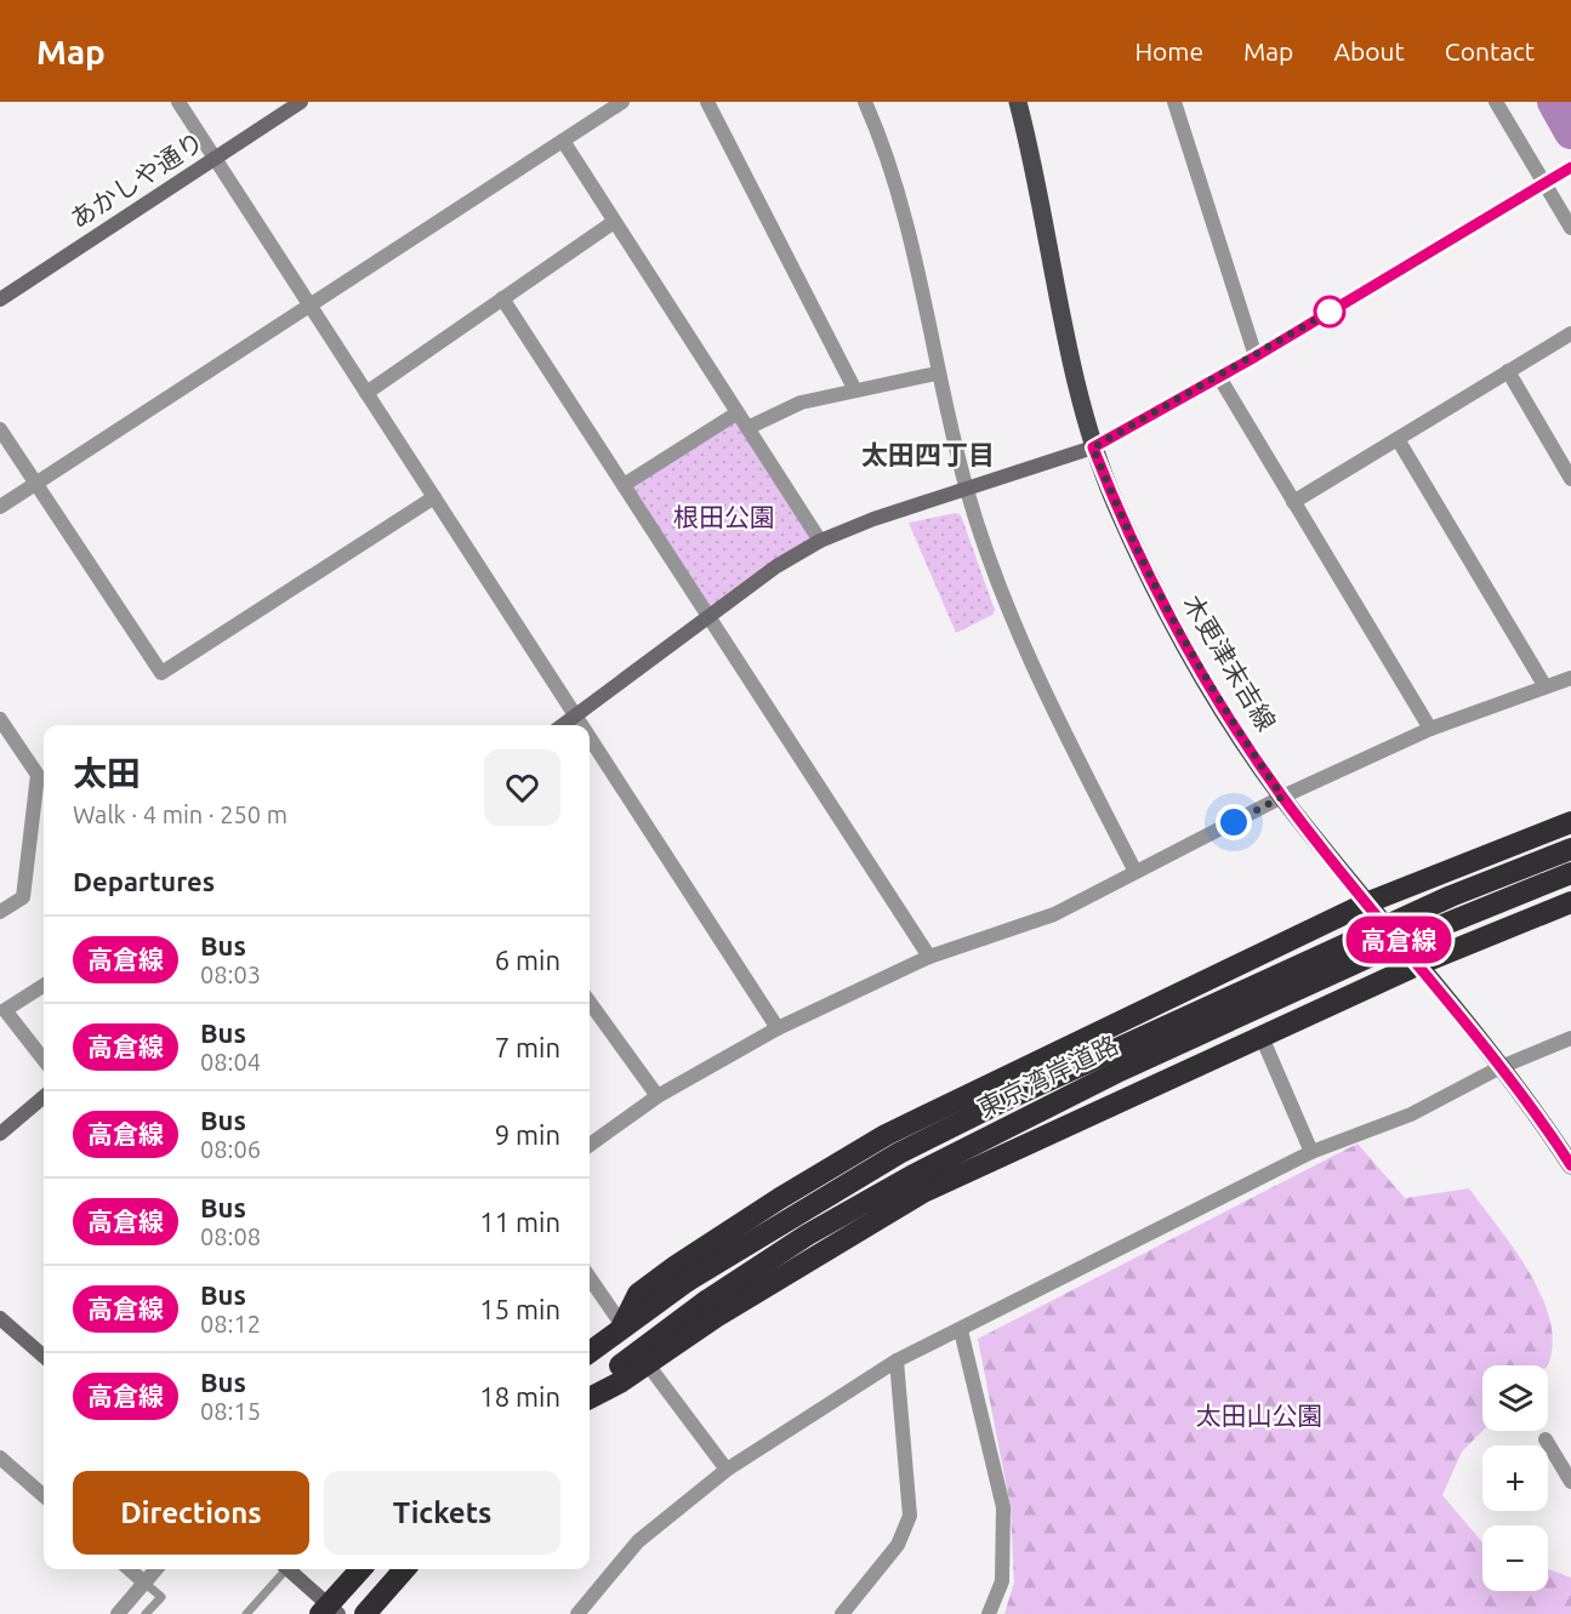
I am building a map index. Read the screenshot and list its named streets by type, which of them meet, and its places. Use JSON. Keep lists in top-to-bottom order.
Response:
{
  "streets": {
    "highway": ["東京湾岸道路"],
    "main road": ["木更津末吉線"],
    "street": ["あかしや通り"]
  },
  "districts": ["太田四丁目"],
  "parks": ["根田公園", "太田山公園"],
  "lines": ["bus line 高倉線"],
  "page": {
    "header": "Map",
    "nav": [
      "Home",
      "Map",
      "About",
      "Contact"
    ],
    "on_map": "高倉線",
    "heading": [
      ["太田", "Walk · 4 min · 250 m"],
      "Departures"
    ],
    "list": [
      {
        "mark": "高倉線",
        "name": "Bus",
        "note": "08:03",
        "value": "6 min"
      },
      {
        "mark": "高倉線",
        "name": "Bus",
        "note": "08:04",
        "value": "7 min"
      },
      {
        "mark": "高倉線",
        "name": "Bus",
        "note": "08:06",
        "value": "9 min"
      },
      {
        "mark": "高倉線",
        "name": "Bus",
        "note": "08:08",
        "value": "11 min"
      },
      {
        "mark": "高倉線",
        "name": "Bus",
        "note": "08:12",
        "value": "15 min"
      },
      {
        "mark": "高倉線",
        "name": "Bus",
        "note": "08:15",
        "value": "18 min"
      }
    ],
    "map_buttons": ["+", "−"],
    "buttons": ["Directions", "Tickets"]
  }
}
